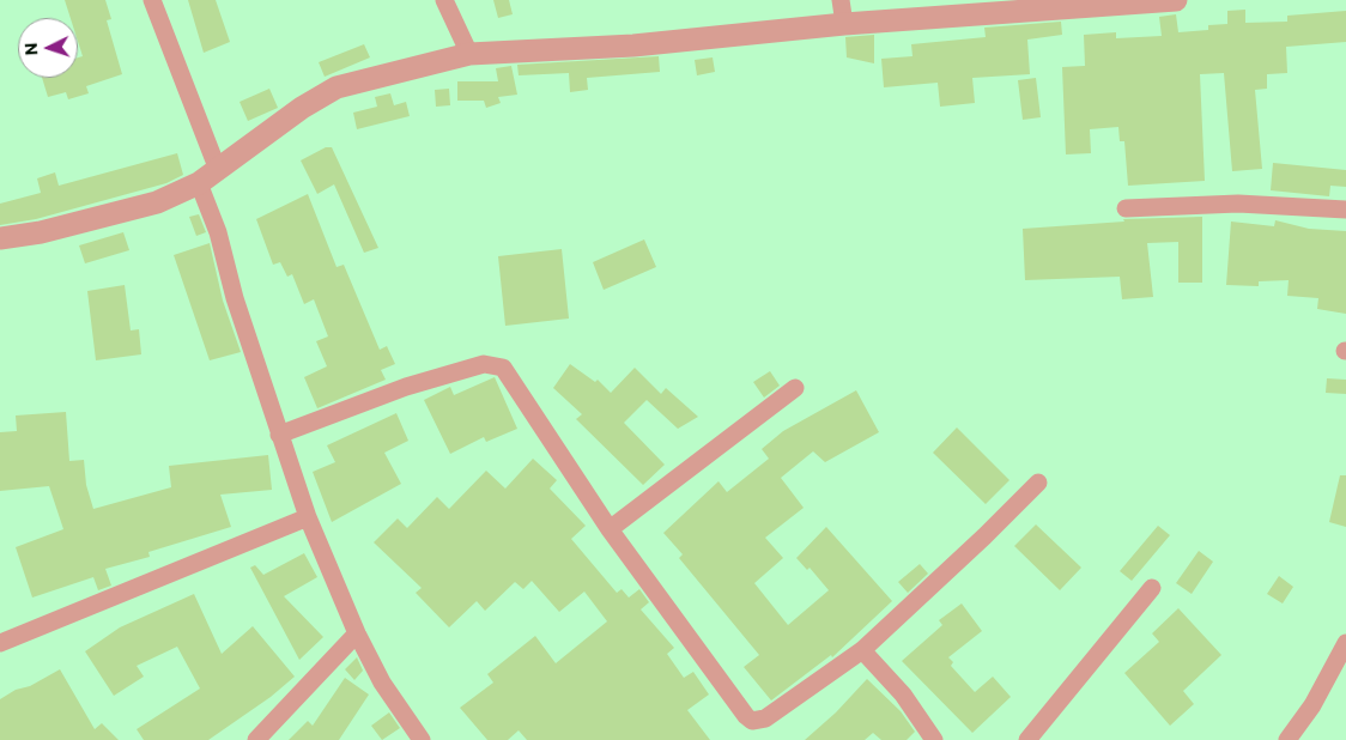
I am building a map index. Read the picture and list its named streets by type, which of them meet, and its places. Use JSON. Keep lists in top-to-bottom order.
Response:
{
  "north": "left"
}
